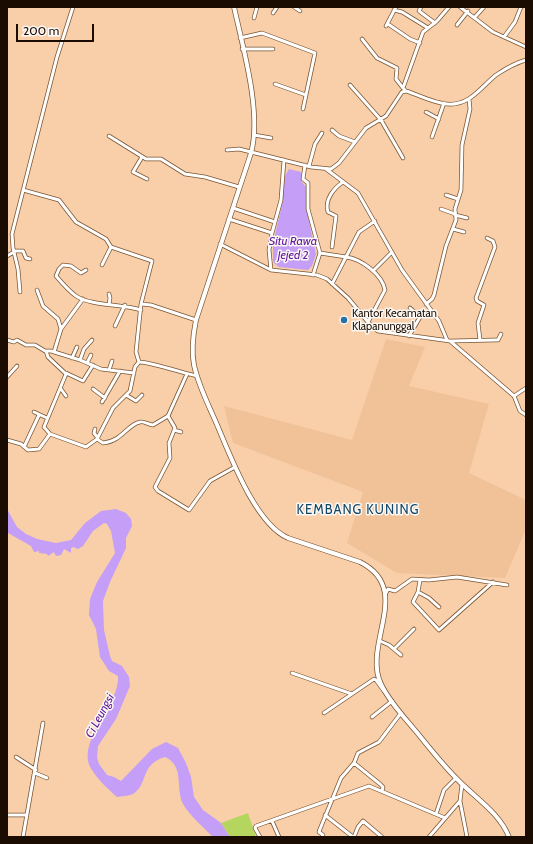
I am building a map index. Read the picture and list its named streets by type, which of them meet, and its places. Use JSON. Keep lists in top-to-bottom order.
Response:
{
  "districts": ["KEMBANG KUNING"],
  "water": ["Situ Rawa Jejed 2", "Ci Leungsi"],
  "places": ["Kantor Kecamatan Klapanunggal"],
  "scale_bar": "200 m"
}
